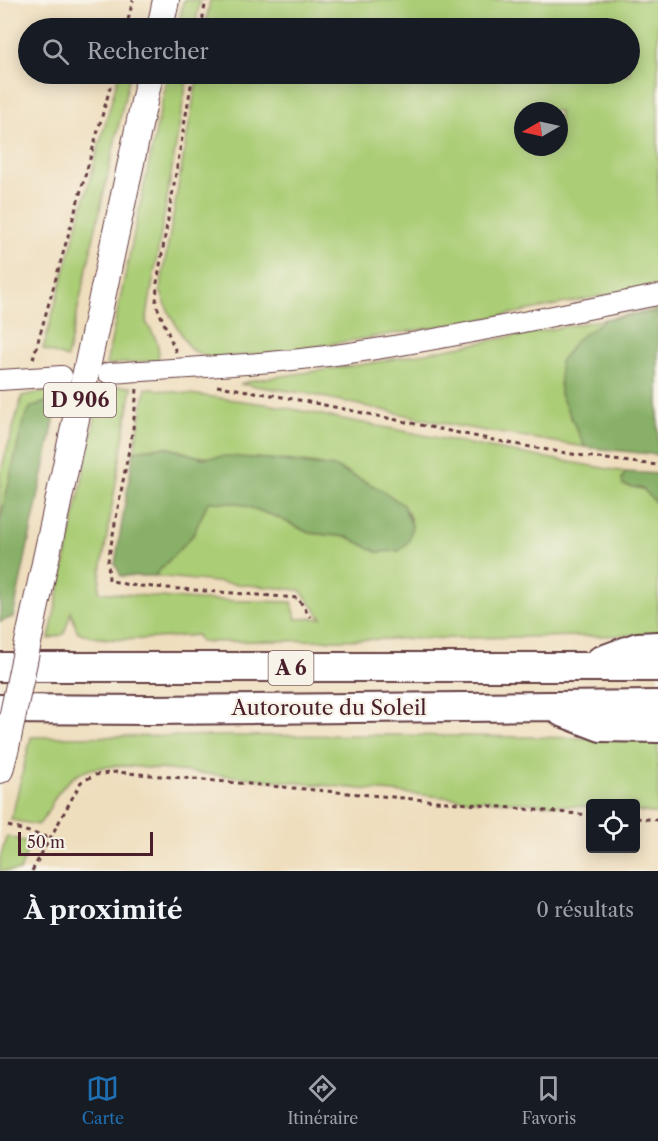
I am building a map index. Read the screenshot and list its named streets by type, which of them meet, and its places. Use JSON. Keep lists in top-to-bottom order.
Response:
{
  "streets": {
    "highway": ["A 6", "Autoroute du Soleil"],
    "main road": ["D 906"]
  },
  "scale_bar": "50 m",
  "north": "left",
  "page": {
    "search": "Rechercher",
    "scale": "50 m",
    "heading": ["À proximité", "0 résultats"],
    "nav": ["Carte", "Itinéraire", "Favoris"]
  }
}
